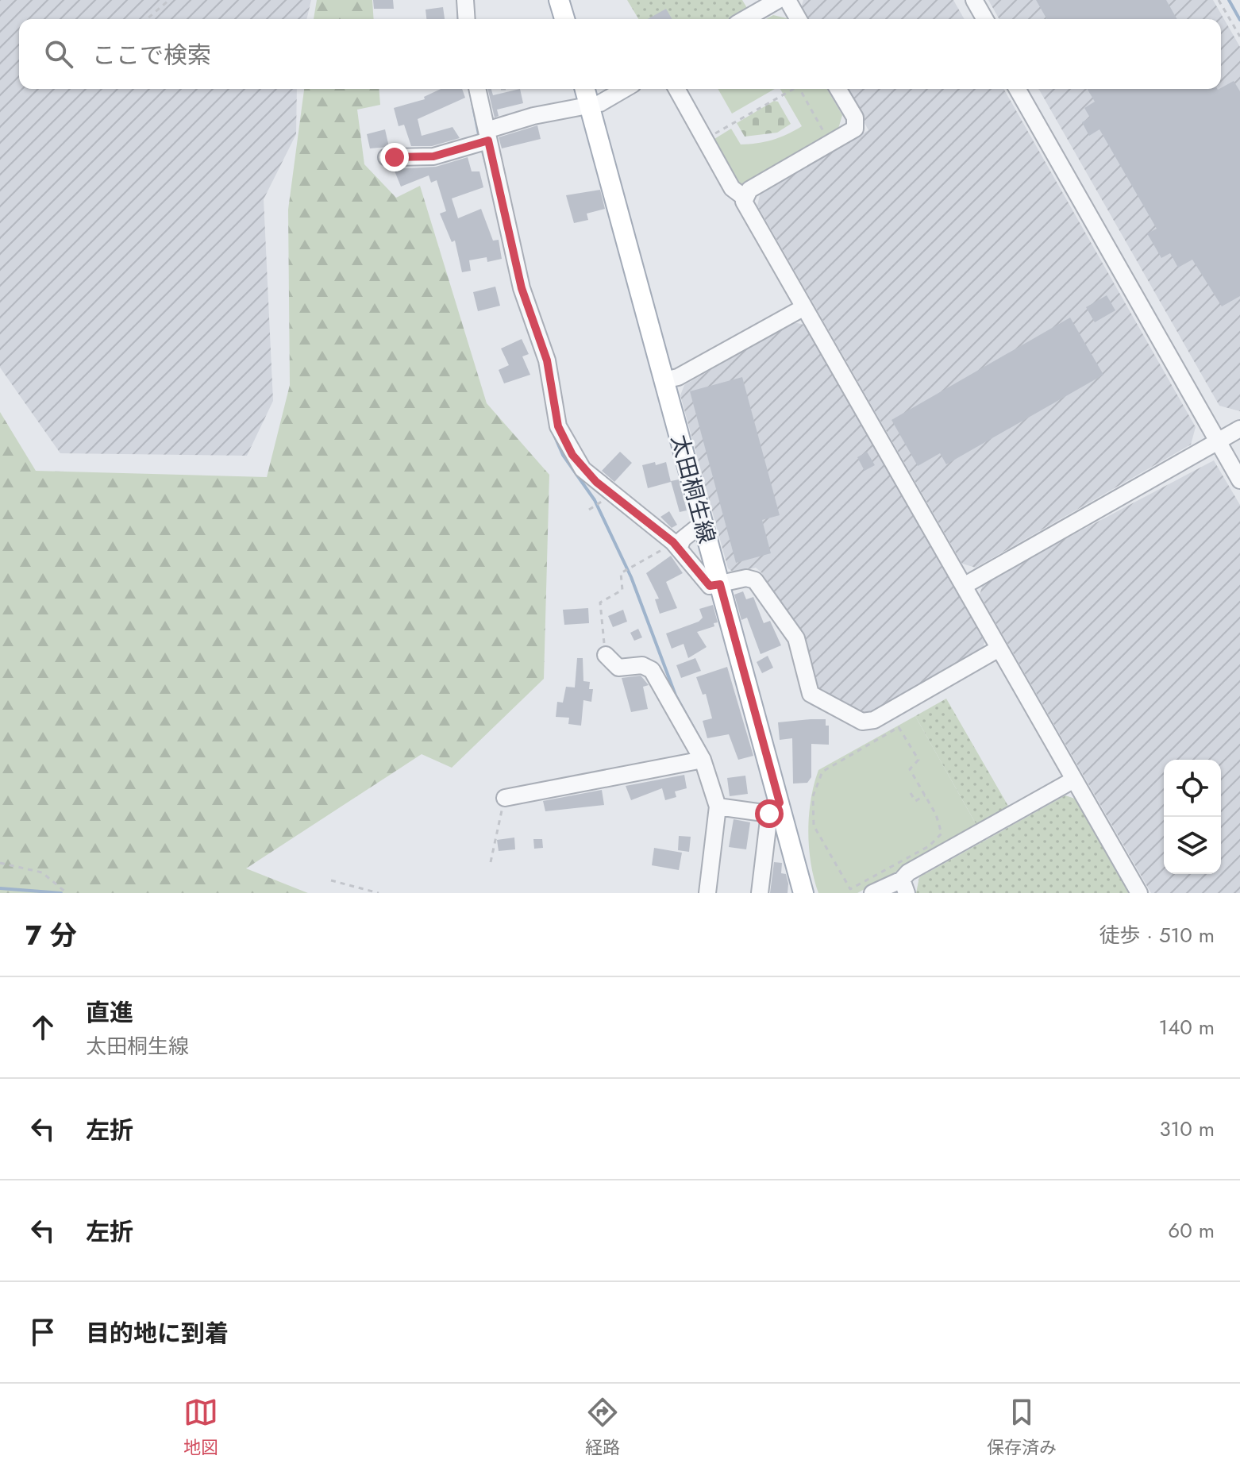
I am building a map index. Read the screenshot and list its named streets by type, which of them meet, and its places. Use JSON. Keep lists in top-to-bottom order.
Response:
{
  "streets": {
    "main road": ["太田桐生線"]
  },
  "page": {
    "search": "ここで検索",
    "heading": ["7 分", "徒歩 · 510 m"],
    "list": [
      ["直進", "太田桐生線", "140 m"],
      ["左折", "310 m"],
      ["左折", "60 m"],
      "目的地に到着"
    ],
    "nav": ["地図", "経路", "保存済み"]
  }
}
